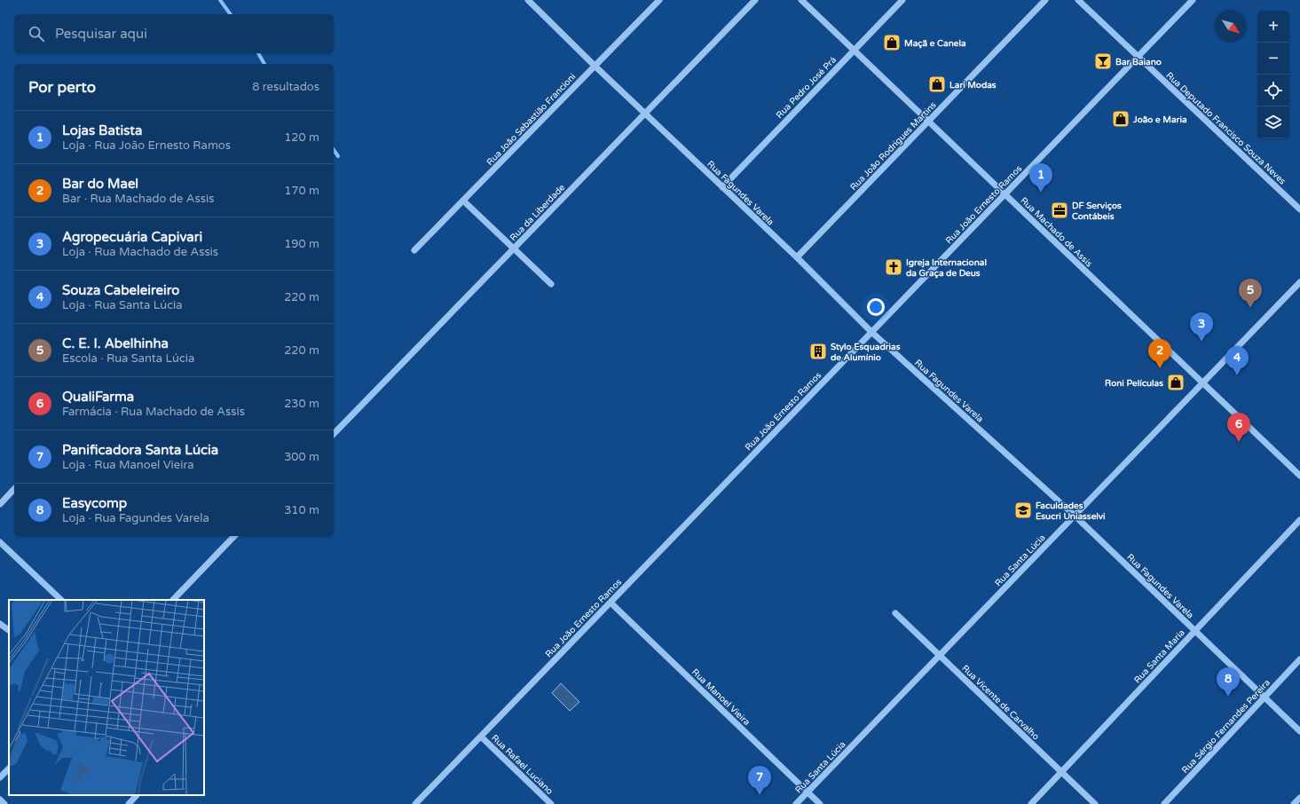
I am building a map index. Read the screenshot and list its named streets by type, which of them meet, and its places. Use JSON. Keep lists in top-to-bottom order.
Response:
{
  "streets": {
    "street": [
      "Rua Pedro José Prá",
      "Rua João Sebastião Francioni",
      "Rua Deputado Francisco Souza Neves",
      "Rua João Rodrigues Martins",
      "Rua Fagundes Varela",
      "Rua João Ernesto Ramos",
      "Rua da Liberdade",
      "Rua Machado de Assis",
      "Rua Santa Lúcia",
      "Rua Santa Maria",
      "Rua Manoel Vieira",
      "Rua Vicente de Carvalho",
      "Rua Sérgio Fernandes Pereira",
      "Rua Rafael Luciano"
    ]
  },
  "crossings": [
    ["Rua Pedro José Prá", "Rua Fagundes Varela"],
    ["Rua Pedro José Prá", "Rua Machado de Assis"],
    ["Rua João Sebastião Francioni", "Rua Fagundes Varela"],
    ["Rua Deputado Francisco Souza Neves", "Rua João Ernesto Ramos"],
    ["Rua João Rodrigues Martins", "Rua Fagundes Varela"],
    ["Rua João Rodrigues Martins", "Rua Machado de Assis"],
    ["Rua Fagundes Varela", "Rua João Ernesto Ramos"],
    ["Rua Fagundes Varela", "Rua da Liberdade"],
    ["Rua Fagundes Varela", "Rua Santa Lúcia"],
    ["Rua Fagundes Varela", "Rua Santa Maria"],
    ["Rua Fagundes Varela", "Rua Sérgio Fernandes Pereira"],
    ["Rua João Ernesto Ramos", "Rua Machado de Assis"],
    ["Rua João Ernesto Ramos", "Rua Manoel Vieira"],
    ["Rua João Ernesto Ramos", "Rua Rafael Luciano"],
    ["Rua Machado de Assis", "Rua Santa Lúcia"],
    ["Rua Santa Lúcia", "Rua Manoel Vieira"],
    ["Rua Santa Lúcia", "Rua Vicente de Carvalho"],
    ["Rua Santa Maria", "Rua Vicente de Carvalho"]
  ],
  "places": {
    "shop": [
      "Maçã e Canela",
      "Lari Modas",
      "João e Maria",
      "Roni Películas"
    ],
    "bar": ["Bar Baiano"],
    "office": ["DF Serviços Contábeis"],
    "church": ["Igreja Internacional da Graça de Deus"],
    "building": ["Stylo Esquadrias de Alumínio"],
    "school or university": ["Faculdades Esucri Uniasselvi"]
  },
  "north": "bottom right",
  "page": {
    "map_buttons": ["+", "−"],
    "search": "Pesquisar aqui",
    "heading": ["Por perto", "8 resultados"],
    "list": [
      {
        "mark": "1",
        "name": "Lojas Batista",
        "note": "Loja · Rua João Ernesto Ramos",
        "value": "120 m"
      },
      {
        "mark": "2",
        "name": "Bar do Mael",
        "note": "Bar · Rua Machado de Assis",
        "value": "170 m"
      },
      {
        "mark": "3",
        "name": "Agropecuária Capivari",
        "note": "Loja · Rua Machado de Assis",
        "value": "190 m"
      },
      {
        "mark": "4",
        "name": "Souza Cabeleireiro",
        "note": "Loja · Rua Santa Lúcia",
        "value": "220 m"
      },
      {
        "mark": "5",
        "name": "C. E. I. Abelhinha",
        "note": "Escola · Rua Santa Lúcia",
        "value": "220 m"
      },
      {
        "mark": "6",
        "name": "QualiFarma",
        "note": "Farmácia · Rua Machado de Assis",
        "value": "230 m"
      },
      {
        "mark": "7",
        "name": "Panificadora Santa Lúcia",
        "note": "Loja · Rua Manoel Vieira",
        "value": "300 m"
      },
      {
        "mark": "8",
        "name": "Easycomp",
        "note": "Loja · Rua Fagundes Varela",
        "value": "310 m"
      }
    ],
    "pins": [
      "1",
      "5",
      "3",
      "2",
      "4",
      "6",
      "8",
      "7"
    ]
  }
}
